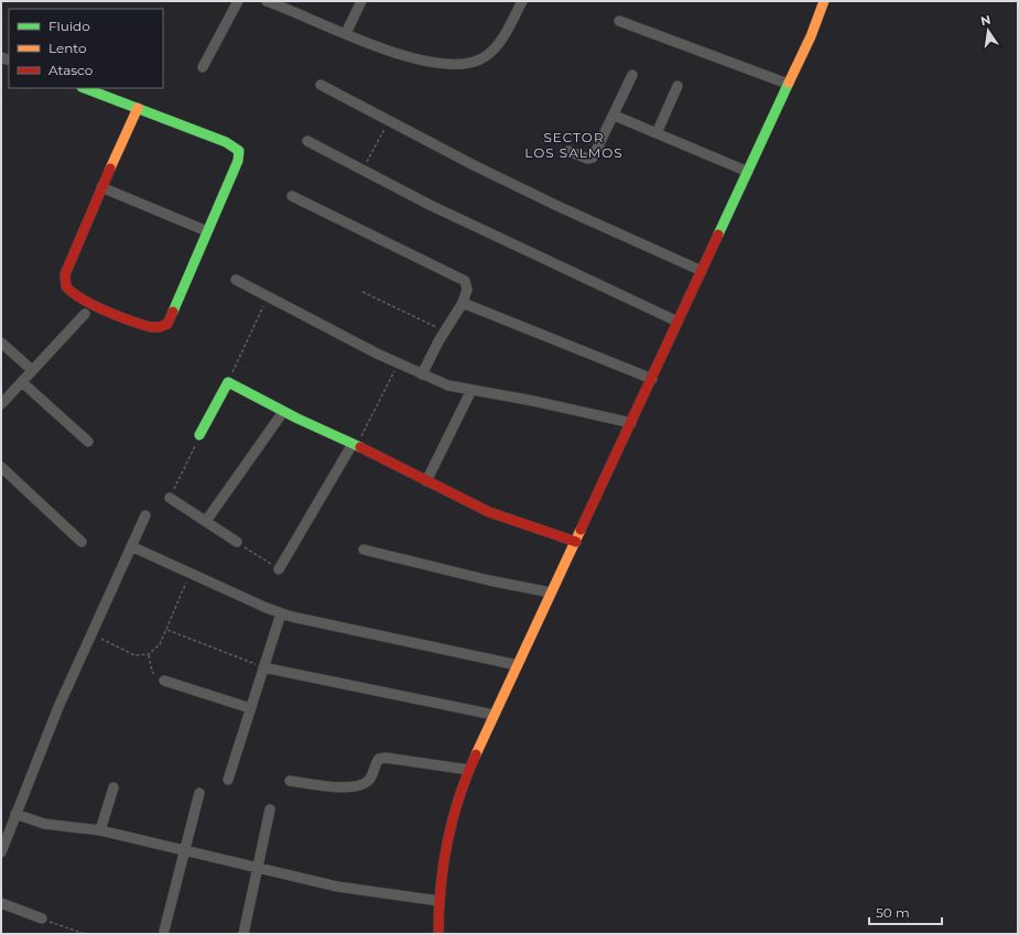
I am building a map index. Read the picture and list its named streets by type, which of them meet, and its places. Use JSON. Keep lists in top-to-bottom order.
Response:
{
  "districts": ["SECTOR LOS SALMOS"],
  "legend": ["Fluido", "Lento", "Atasco"],
  "scale_bar": "50 m",
  "north": "top"
}
